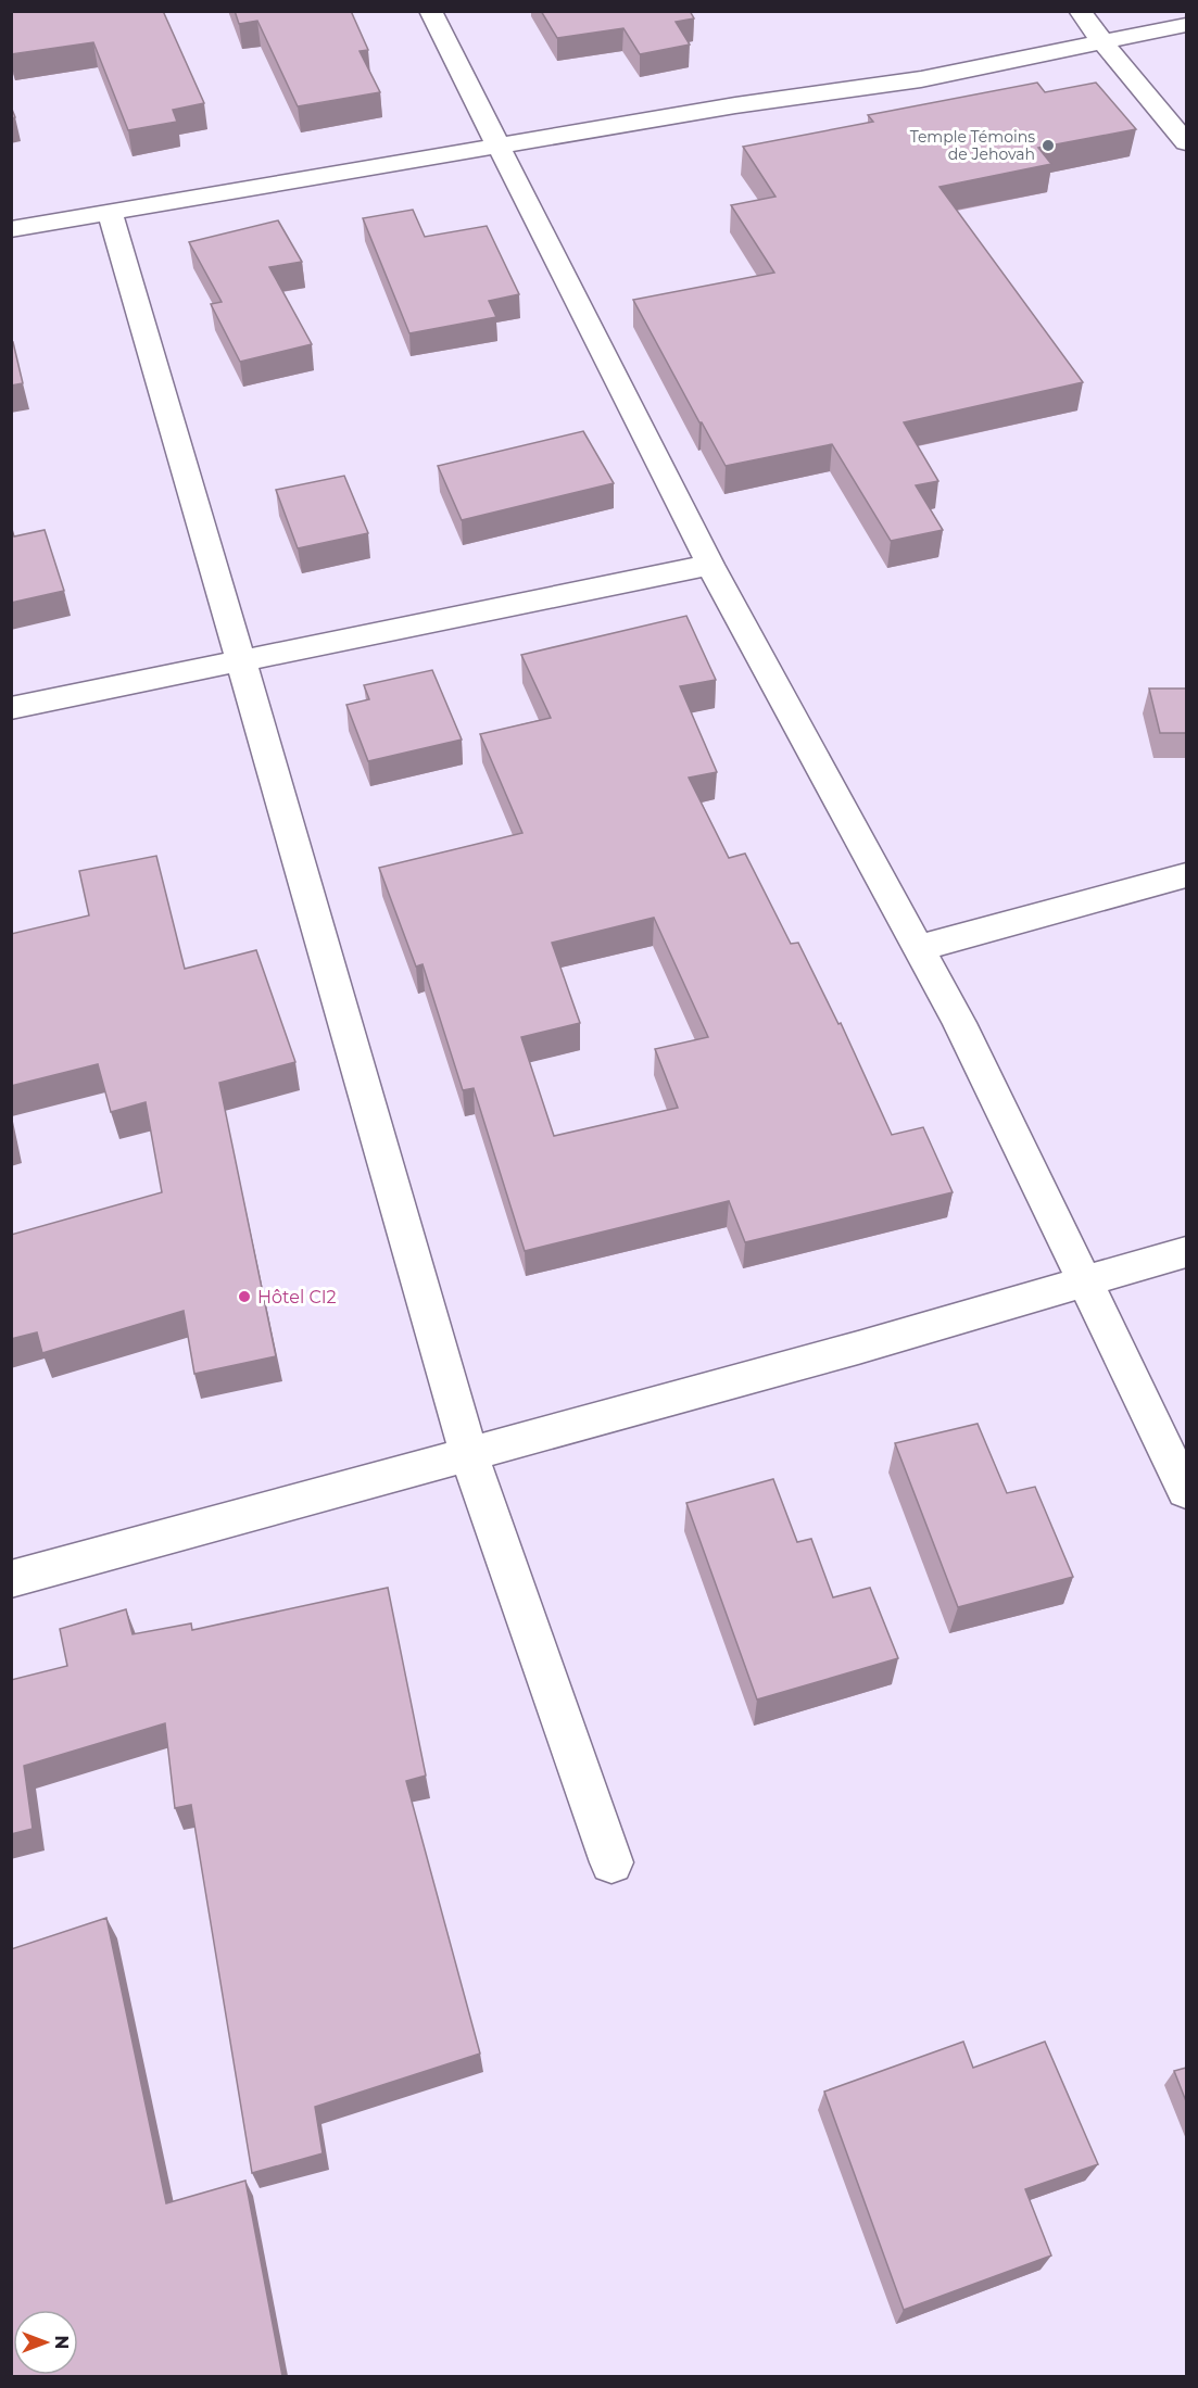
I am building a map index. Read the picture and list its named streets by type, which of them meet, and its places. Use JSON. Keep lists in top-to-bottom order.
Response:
{
  "places": ["Temple Témoins de Jehovah", "Hôtel CI2"],
  "north": "right"
}
